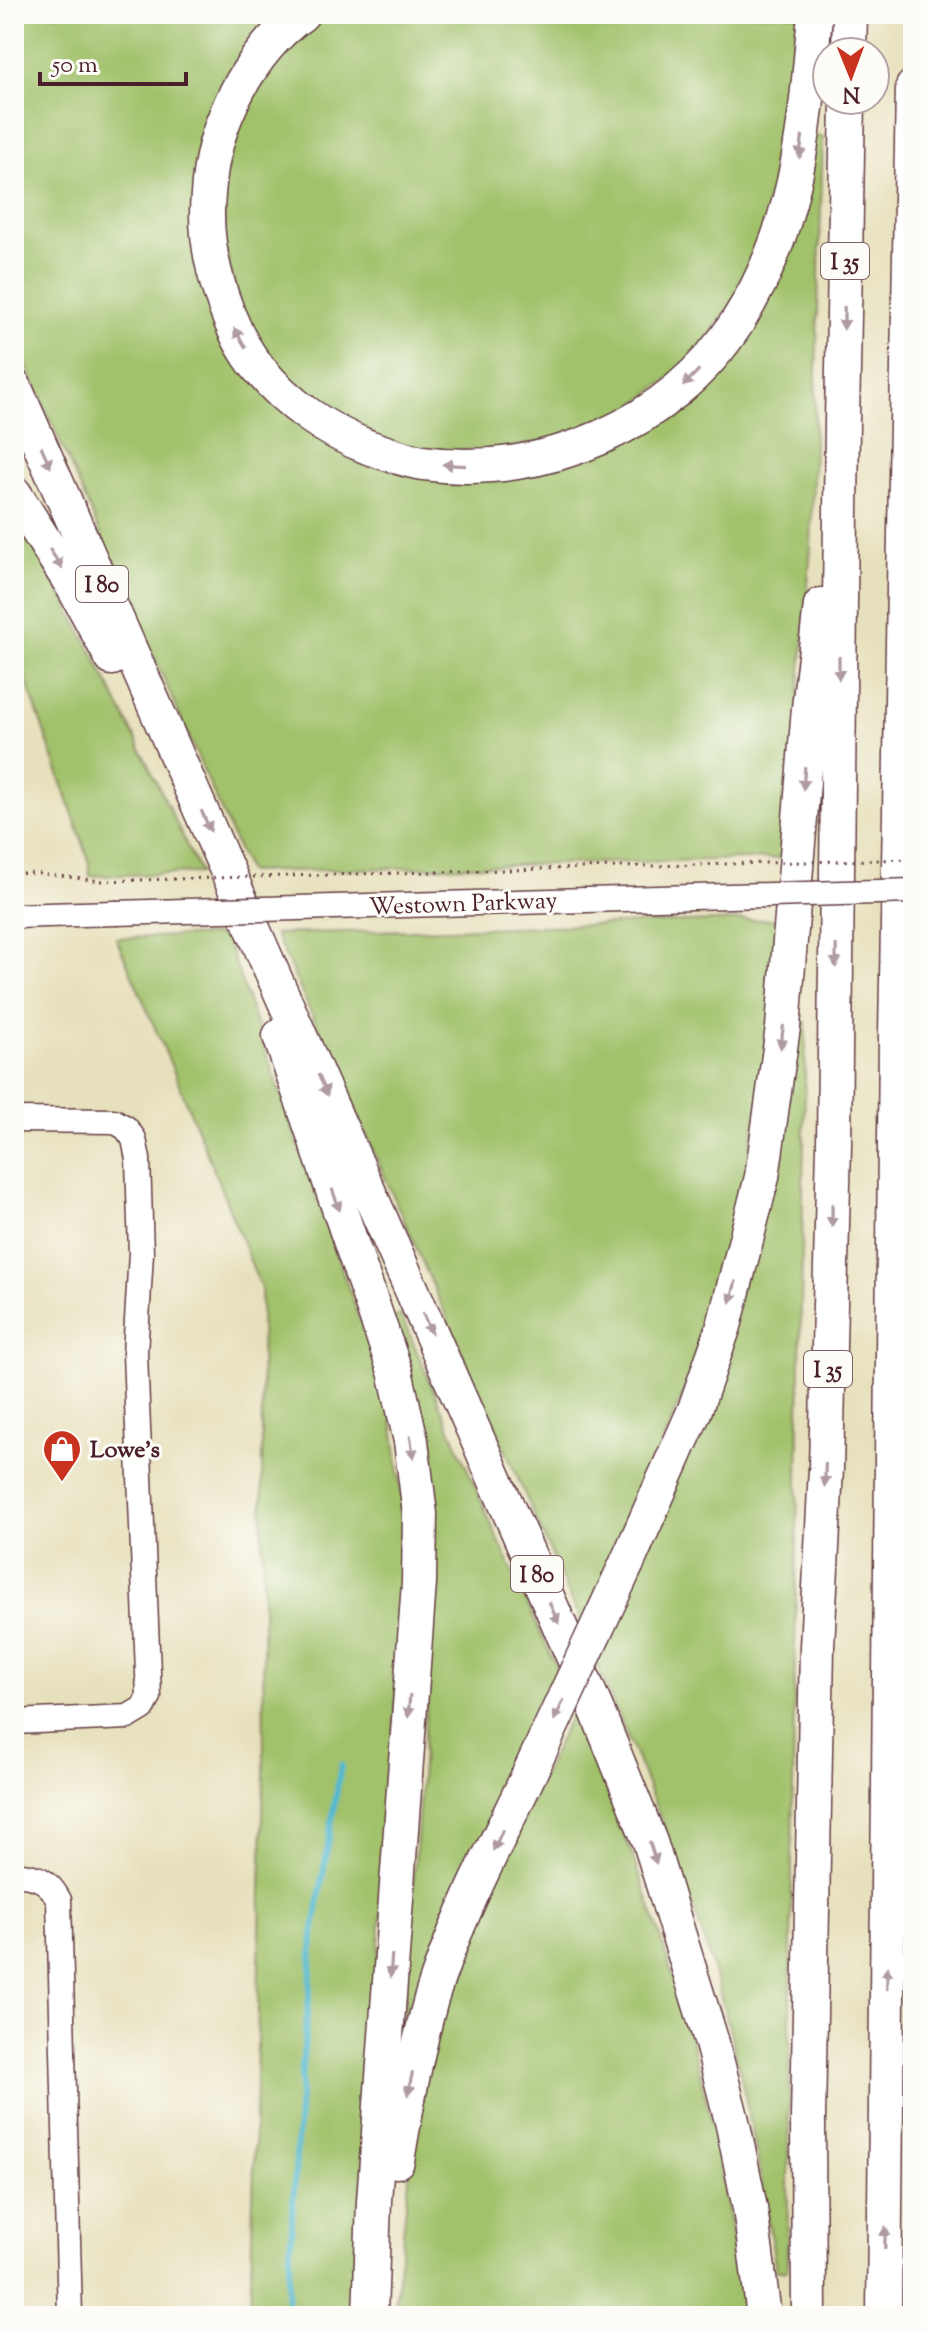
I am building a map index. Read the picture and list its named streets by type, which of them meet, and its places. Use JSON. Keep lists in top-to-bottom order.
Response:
{
  "streets": {
    "highway": ["I 35", "I 80"],
    "street": ["Westown Parkway"]
  },
  "places": {
    "shop": ["Lowe's"]
  },
  "scale_bar": "50 m",
  "north": "bottom"
}
